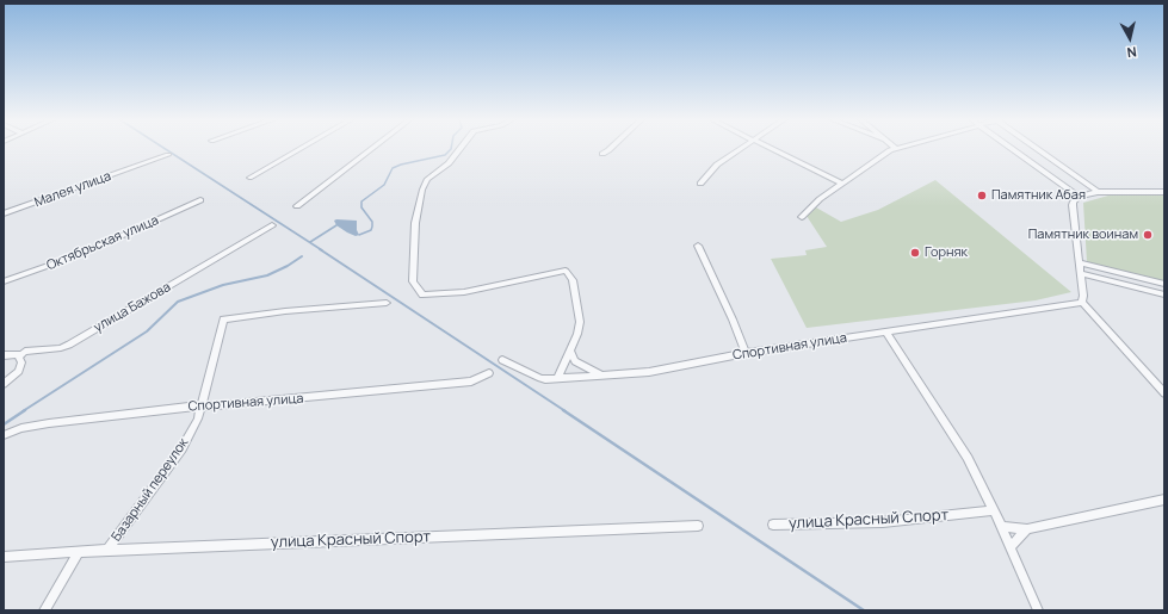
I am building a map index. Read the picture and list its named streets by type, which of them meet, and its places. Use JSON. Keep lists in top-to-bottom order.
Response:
{
  "streets": {
    "street": [
      "Малея улица",
      "Октябрьская улица",
      "улица Бажова",
      "Спортивная улица",
      "Базарный переулок",
      "улица Красный Спорт"
    ]
  },
  "crossings": [
    ["Спортивная улица", "Базарный переулок"],
    ["Базарный переулок", "улица Красный Спорт"]
  ],
  "places": ["Памятник Абая", "Памятник воинам", "Горняк"],
  "north": "bottom"
}
